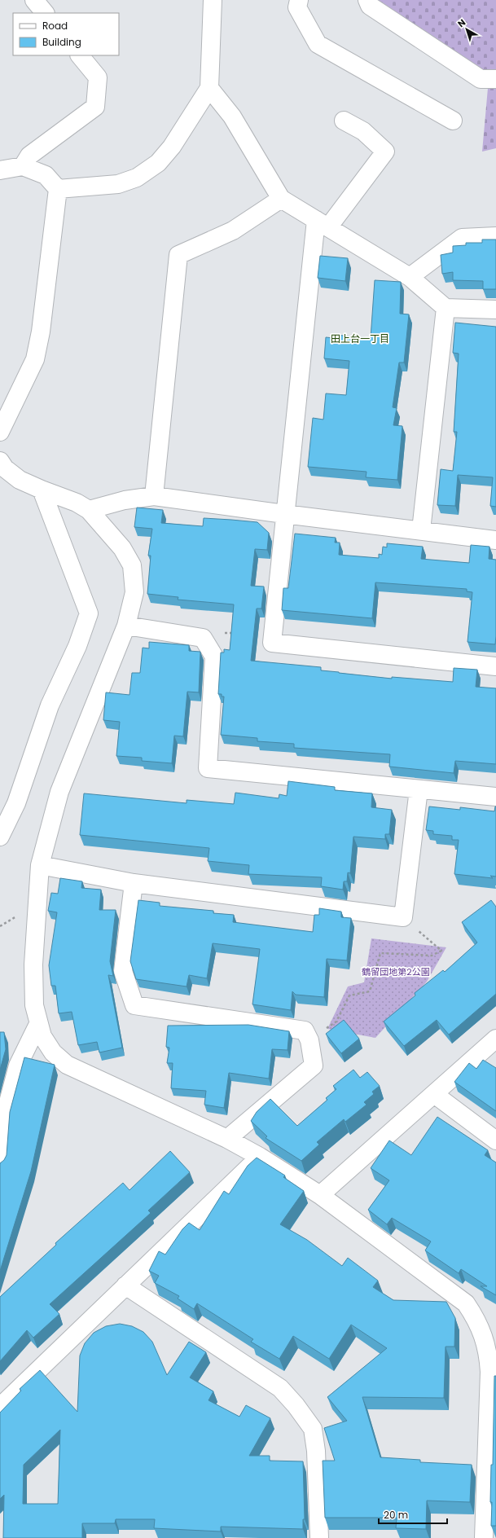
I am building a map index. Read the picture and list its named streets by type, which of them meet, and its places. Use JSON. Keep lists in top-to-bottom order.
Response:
{
  "districts": ["田上台一丁目"],
  "parks": ["鶴留団地第2公園"],
  "legend": ["Road", "Building"],
  "scale_bar": "20 m",
  "north": "top left"
}
